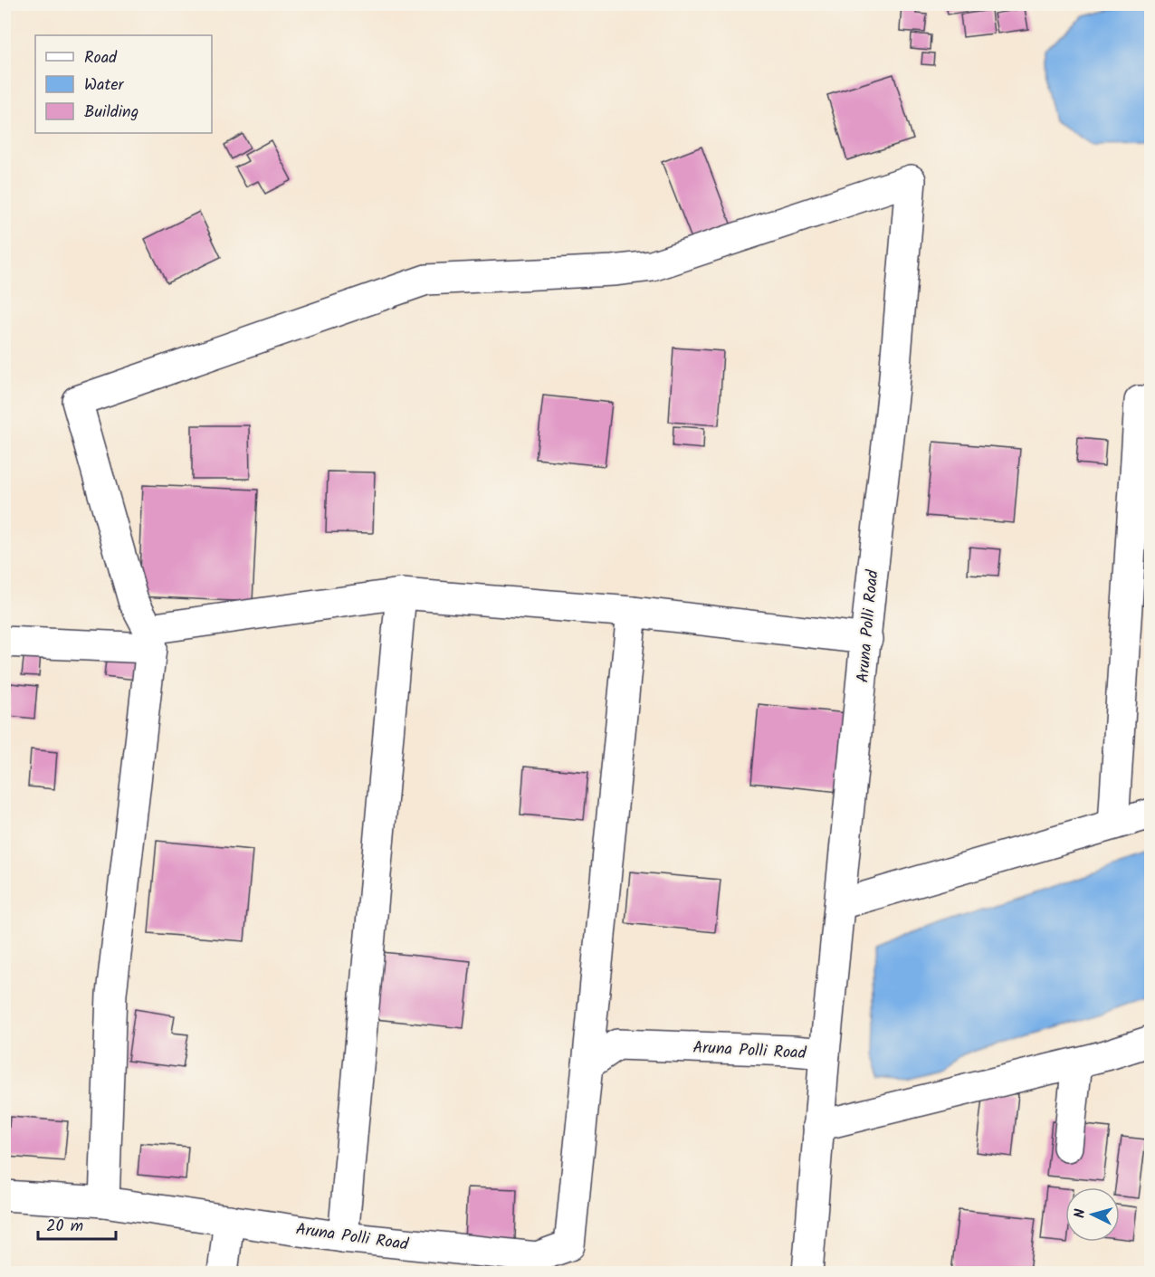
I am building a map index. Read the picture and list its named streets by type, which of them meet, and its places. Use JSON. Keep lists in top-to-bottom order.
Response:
{
  "streets": {
    "street": ["Aruna Polli Road"]
  },
  "legend": ["Road", "Water", "Building"],
  "scale_bar": "20 m",
  "north": "left"
}
